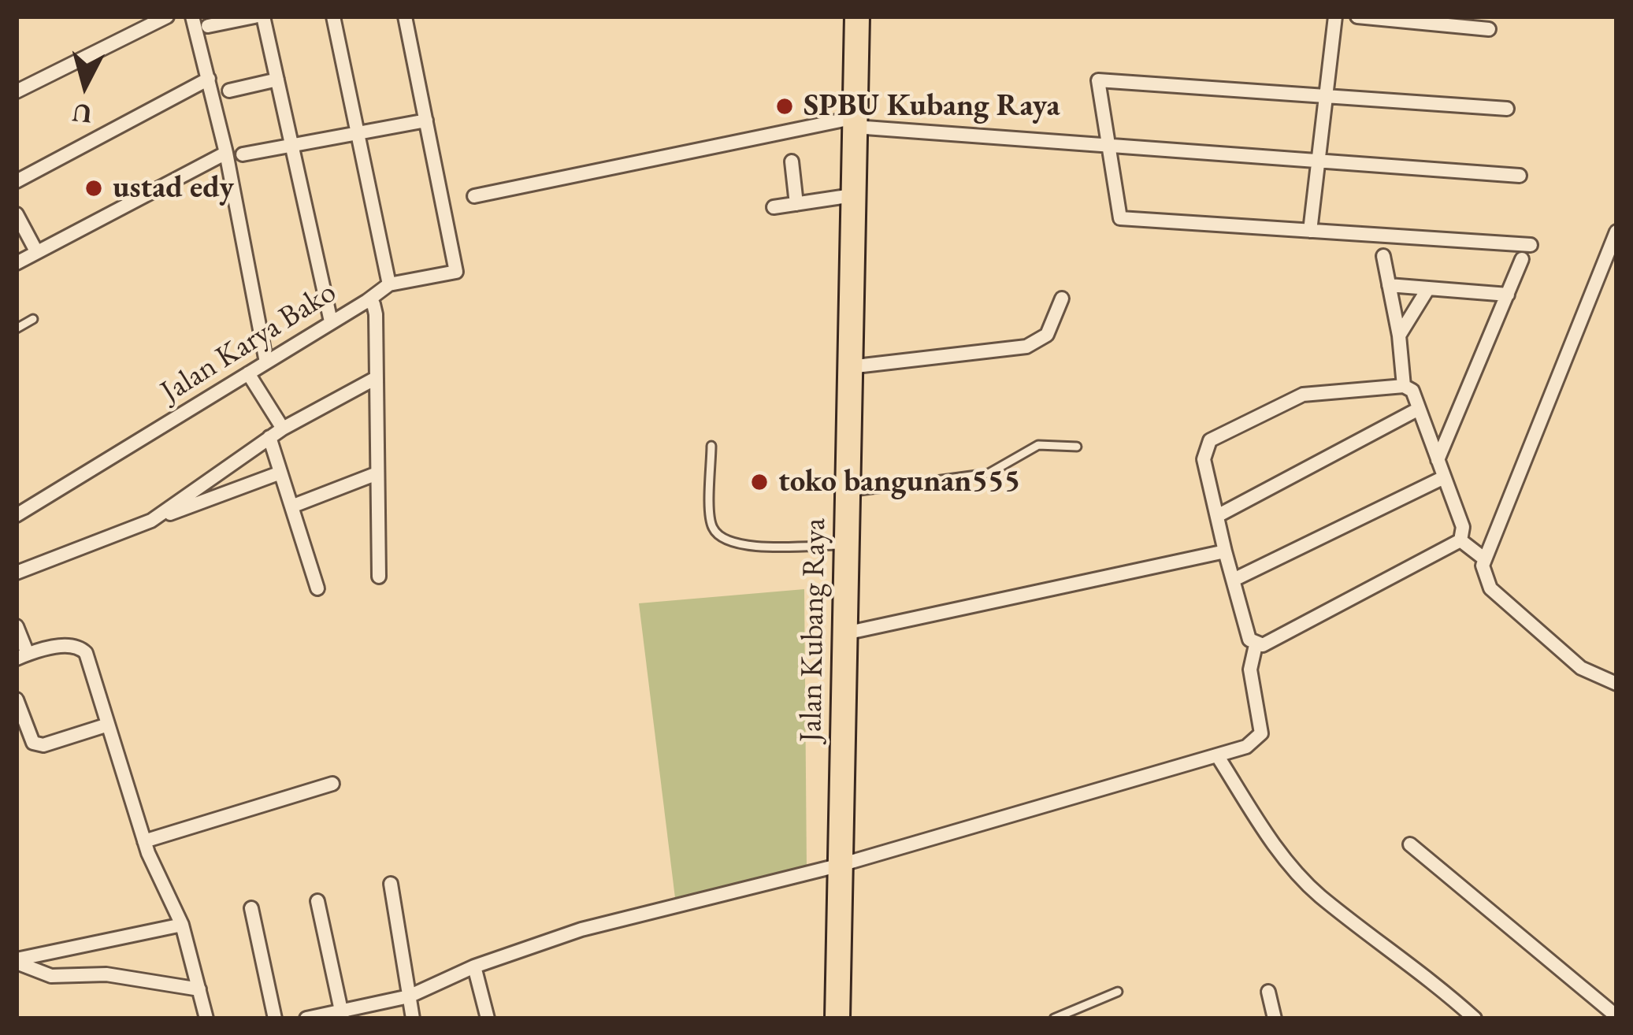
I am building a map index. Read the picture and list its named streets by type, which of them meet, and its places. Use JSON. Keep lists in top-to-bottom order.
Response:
{
  "streets": {
    "highway": ["Jalan Kubang Raya"],
    "street": ["Jalan Karya Bako"]
  },
  "places": ["SPBU Kubang Raya", "ustad edy", "toko bangunan555"],
  "north": "bottom"
}
